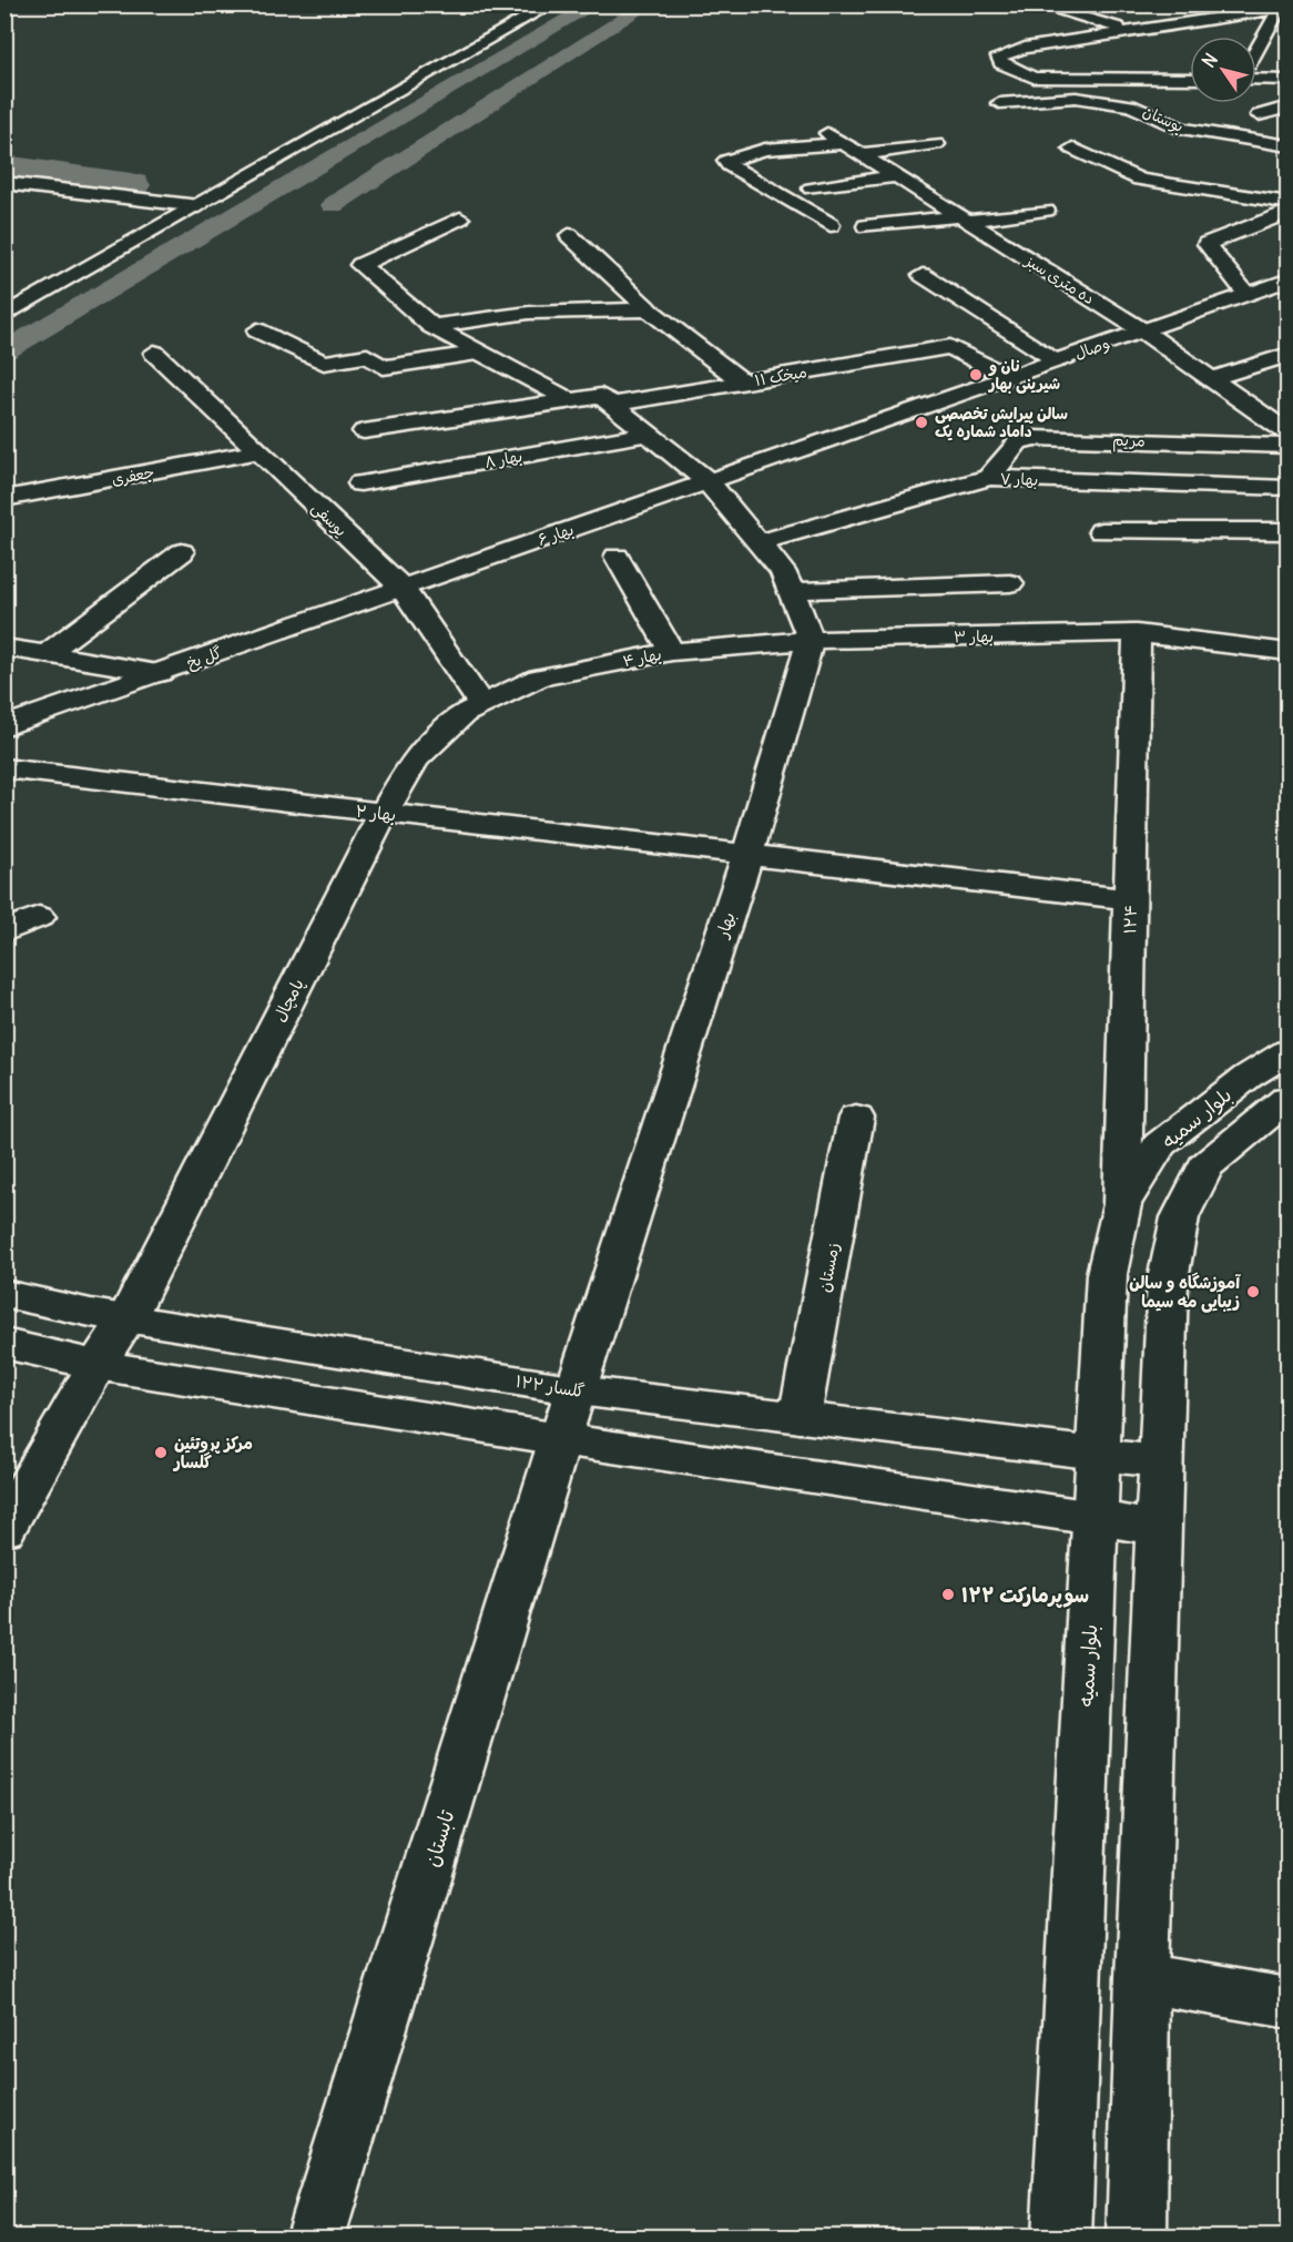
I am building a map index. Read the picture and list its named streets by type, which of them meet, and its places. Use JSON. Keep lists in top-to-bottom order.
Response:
{
  "streets": {
    "street": [
      "بوستان",
      "ده متری سبز",
      "وصال",
      "میخک ۱۱",
      "مریم",
      "بهار ۸",
      "جعفری",
      "بهار ۷",
      "یوسفی",
      "بهار ۶",
      "بهار ۳",
      "گل یخ",
      "بهار ۴",
      "بهار ۲",
      "۱۲۴",
      "بهار",
      "پامچال",
      "بلوار سمیه",
      "زمستان",
      "گلسار ۱۲۲",
      "تابستان"
    ]
  },
  "crossings": [
    ["ده متری سبز", "وصال"],
    ["وصال", "میخک ۱۱"],
    ["وصال", "بهار ۶"],
    ["مریم", "بهار ۷"],
    ["جعفری", "یوسفی"],
    ["یوسفی", "بهار ۶"],
    ["یوسفی", "گل یخ"],
    ["یوسفی", "بهار ۴"],
    ["یوسفی", "پامچال"],
    ["بهار ۶", "گل یخ"],
    ["بهار ۳", "بهار ۴"],
    ["بهار ۳", "۱۲۴"],
    ["بهار ۳", "بهار"],
    ["بهار ۴", "بهار"],
    ["بهار ۴", "پامچال"],
    ["بهار ۲", "۱۲۴"],
    ["بهار ۲", "بهار"],
    ["بهار ۲", "پامچال"],
    ["۱۲۴", "بلوار سمیه"],
    ["بهار", "گلسار ۱۲۲"],
    ["بهار", "تابستان"],
    ["پامچال", "گلسار ۱۲۲"],
    ["بلوار سمیه", "گلسار ۱۲۲"],
    ["زمستان", "گلسار ۱۲۲"]
  ],
  "places": [
    "نان و شیرینی بهار",
    "سالن پیرایش تخصصی داماد شماره یک",
    "آموزشگاه و سالن زیبایی مه سیما",
    "مرکز پروتئین گلسار",
    "سوپرمارکت ۱۲۲"
  ],
  "north": "top left"
}
